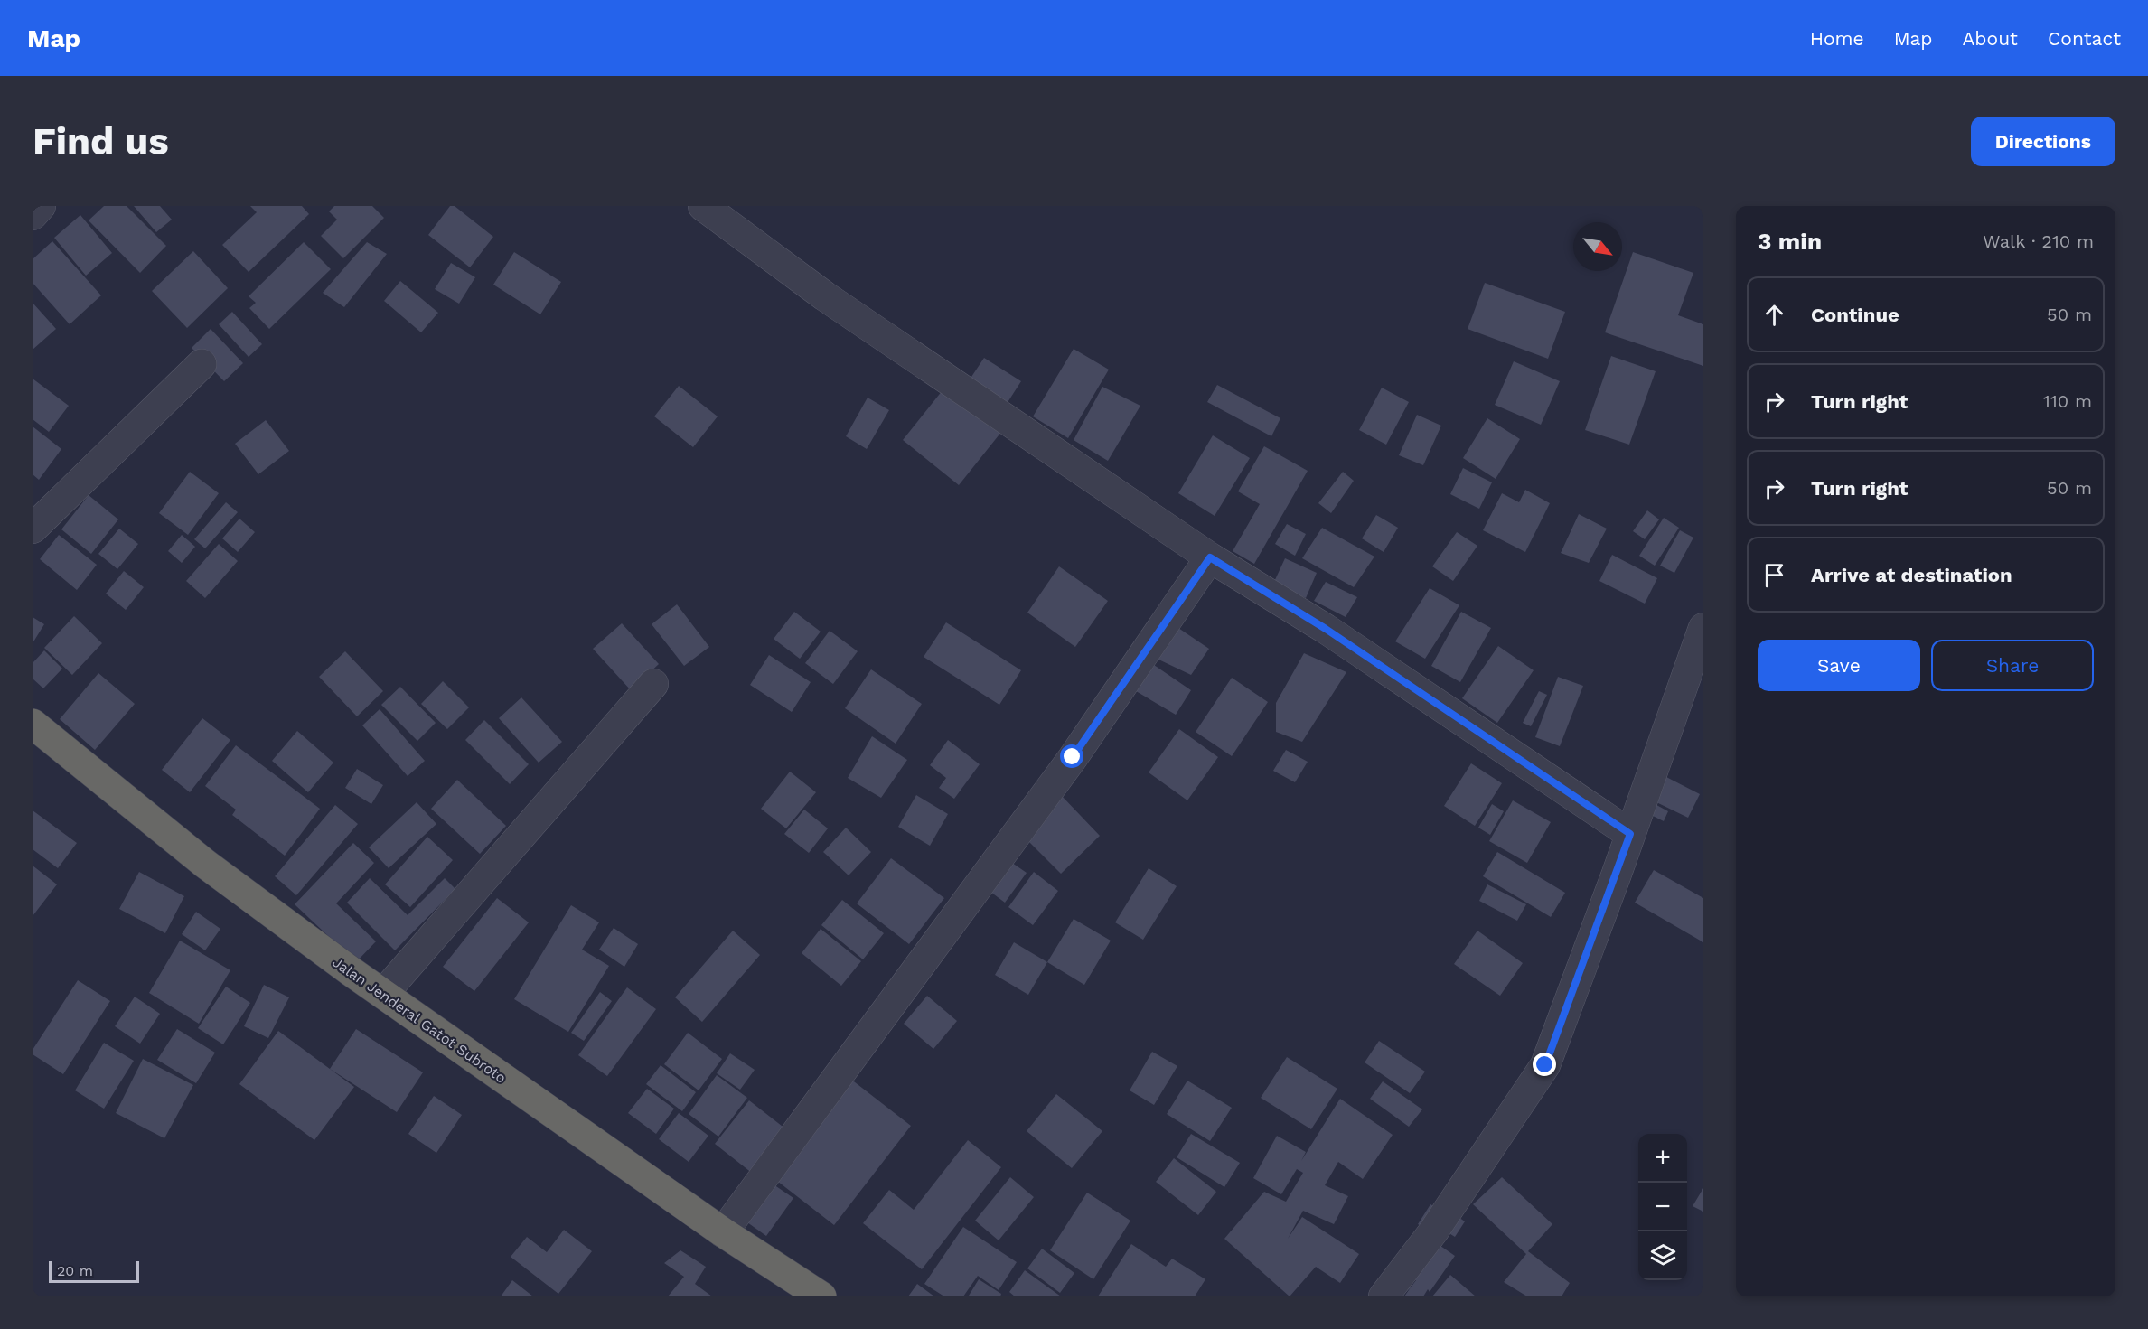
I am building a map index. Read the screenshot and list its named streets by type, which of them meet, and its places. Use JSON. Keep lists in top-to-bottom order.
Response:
{
  "streets": {
    "highway": ["Jalan Jenderal Gatot Subroto"]
  },
  "scale_bar": "20 m",
  "north": "bottom right",
  "page": {
    "header": "Map",
    "nav": [
      "Home",
      "Map",
      "About",
      "Contact"
    ],
    "buttons": [
      "Directions",
      ["Save", "Share"]
    ],
    "title": "Find us",
    "heading": ["3 min", "Walk · 210 m"],
    "list": [
      ["Continue", "50 m"],
      ["Turn right", "110 m"],
      ["Turn right", "50 m"],
      "Arrive at destination"
    ],
    "map_buttons": ["+", "−"],
    "scale": "20 m"
  }
}
